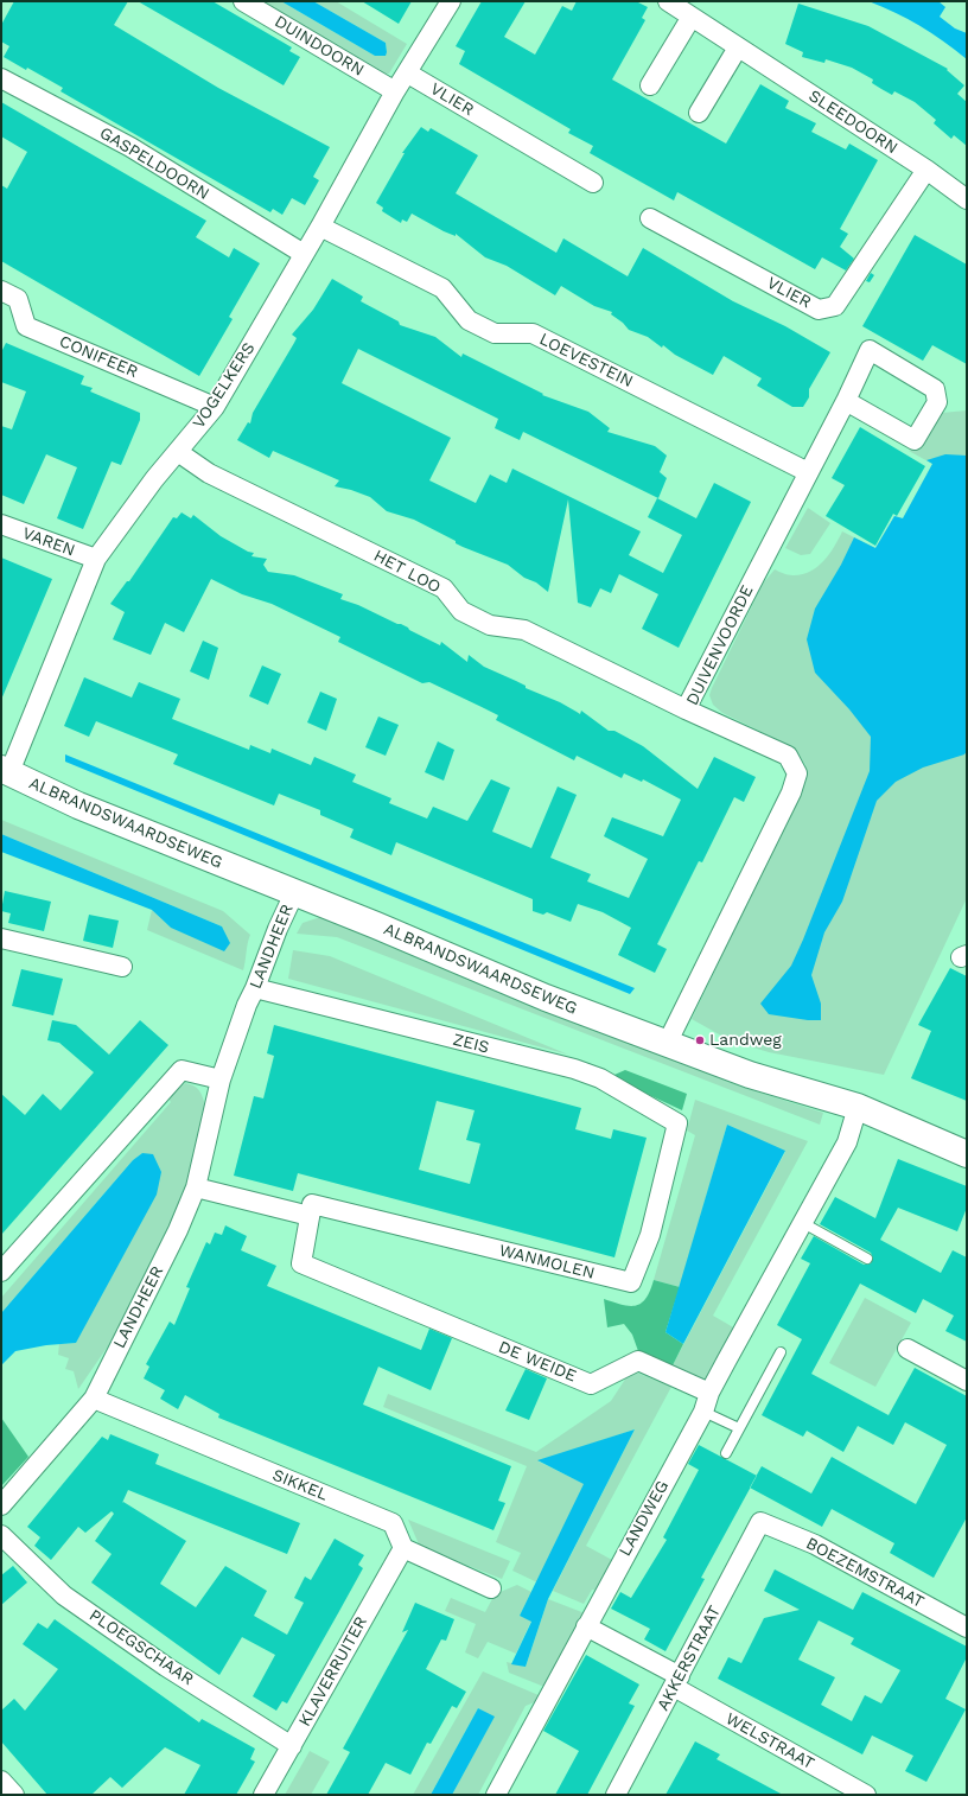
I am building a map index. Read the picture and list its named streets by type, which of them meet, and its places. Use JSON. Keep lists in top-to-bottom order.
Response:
{
  "streets": {
    "street": [
      "DUINDOORN",
      "VLIER",
      "SLEEDOORN",
      "GASPELDOORN",
      "CONIFEER",
      "LOEVESTEIN",
      "VOGELKERS",
      "VAREN",
      "HET LOO",
      "DUIVENVOORDE",
      "ALBRANDSWAARDSEWEG",
      "LANDHEER",
      "ZEIS",
      "WANMOLEN",
      "DE WEIDE",
      "SIKKEL",
      "LANDWEG",
      "BOEZEMSTRAAT",
      "PLOEGSCHAAR",
      "AKKERSTRAAT",
      "KLAVERRUITER",
      "WELSTRAAT"
    ]
  },
  "crossings": [
    ["DUINDOORN", "VOGELKERS"],
    ["VLIER", "SLEEDOORN"],
    ["VLIER", "VOGELKERS"],
    ["GASPELDOORN", "VOGELKERS"],
    ["CONIFEER", "VOGELKERS"],
    ["LOEVESTEIN", "VOGELKERS"],
    ["LOEVESTEIN", "DUIVENVOORDE"],
    ["VOGELKERS", "VAREN"],
    ["VOGELKERS", "HET LOO"],
    ["VOGELKERS", "ALBRANDSWAARDSEWEG"],
    ["HET LOO", "DUIVENVOORDE"],
    ["DUIVENVOORDE", "ALBRANDSWAARDSEWEG"],
    ["ALBRANDSWAARDSEWEG", "LANDHEER"],
    ["ALBRANDSWAARDSEWEG", "LANDWEG"],
    ["LANDHEER", "ZEIS"],
    ["LANDHEER", "SIKKEL"],
    ["ZEIS", "WANMOLEN"],
    ["WANMOLEN", "DE WEIDE"],
    ["DE WEIDE", "LANDWEG"],
    ["SIKKEL", "KLAVERRUITER"],
    ["BOEZEMSTRAAT", "AKKERSTRAAT"],
    ["PLOEGSCHAAR", "KLAVERRUITER"],
    ["AKKERSTRAAT", "WELSTRAAT"]
  ],
  "places": ["Landweg"]
}
